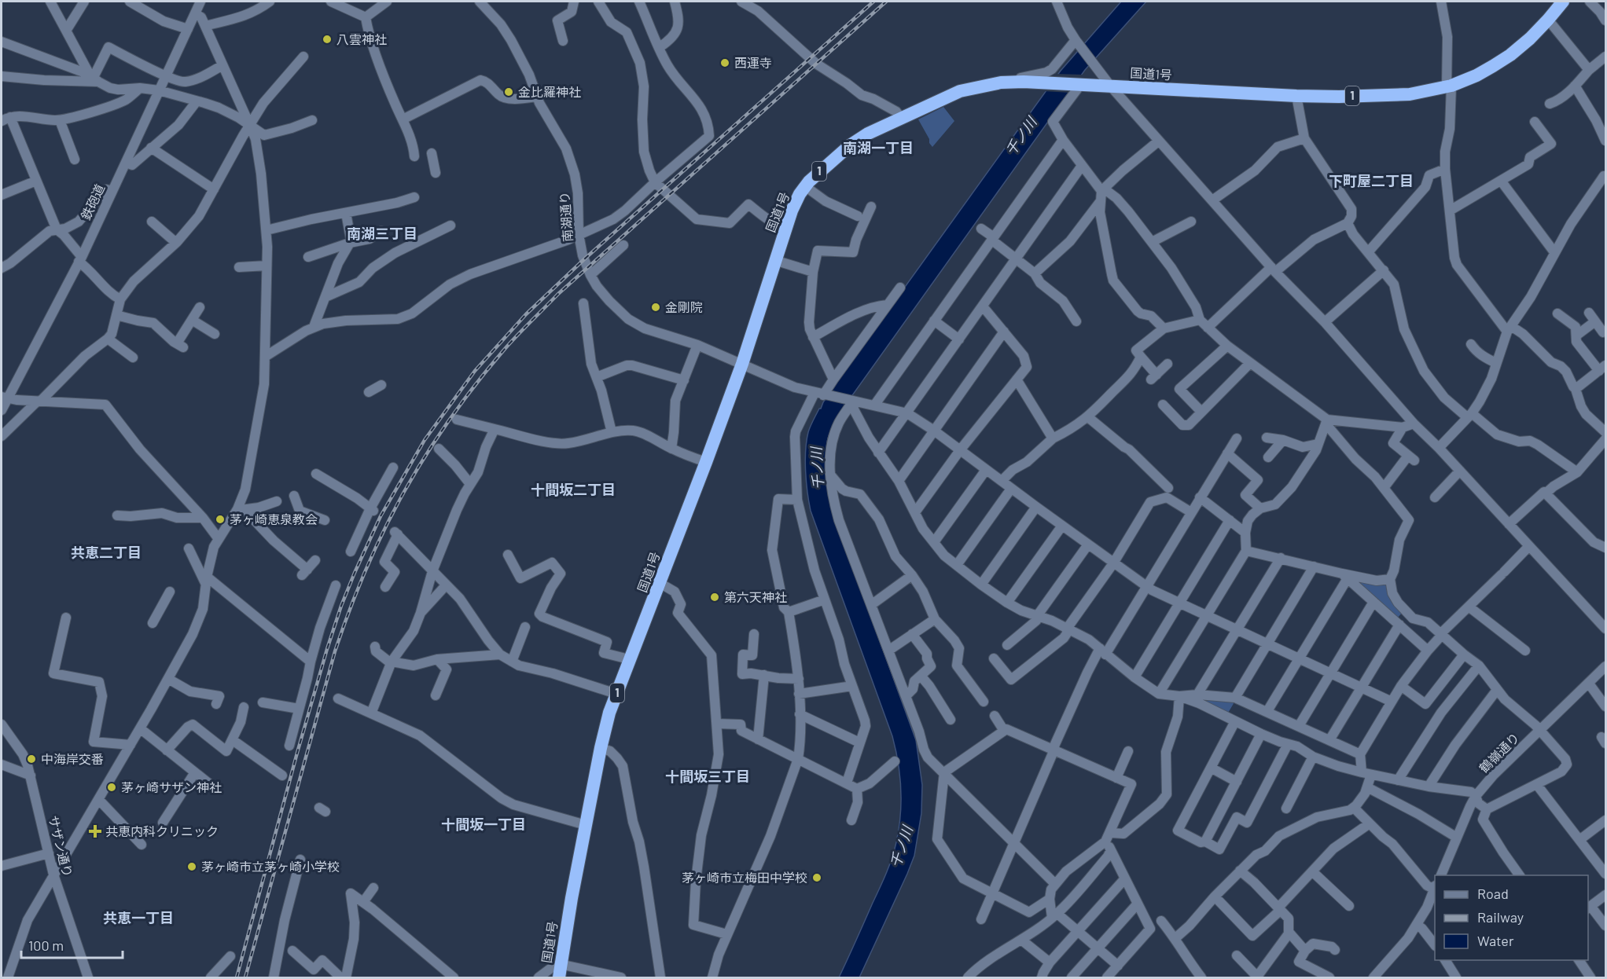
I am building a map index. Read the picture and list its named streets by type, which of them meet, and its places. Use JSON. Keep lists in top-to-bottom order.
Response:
{
  "streets": {
    "highway": ["国道1号", "1"],
    "street": [
      "鉄砲道",
      "南湖通り",
      "鶴嶺通り",
      "サザン通り"
    ]
  },
  "crossings": [
    ["国道1号", "南湖通り"]
  ],
  "districts": [
    "南湖一丁目",
    "下町屋二丁目",
    "南湖三丁目",
    "十間坂二丁目",
    "共恵二丁目",
    "十間坂三丁目",
    "十間坂一丁目",
    "共恵一丁目"
  ],
  "water": ["千ノ川"],
  "places": {
    "other": [
      "八雲神社",
      "西運寺",
      "金比羅神社",
      "金剛院",
      "茅ヶ崎恵泉教会",
      "第六天神社",
      "中海岸交番",
      "茅ヶ崎サザン神社",
      "茅ヶ崎市立茅ヶ崎小学校",
      "茅ヶ崎市立梅田中学校"
    ],
    "health": ["共恵内科クリニック"]
  },
  "legend": ["Road", "Railway", "Water"],
  "scale_bar": "100 m"
}
